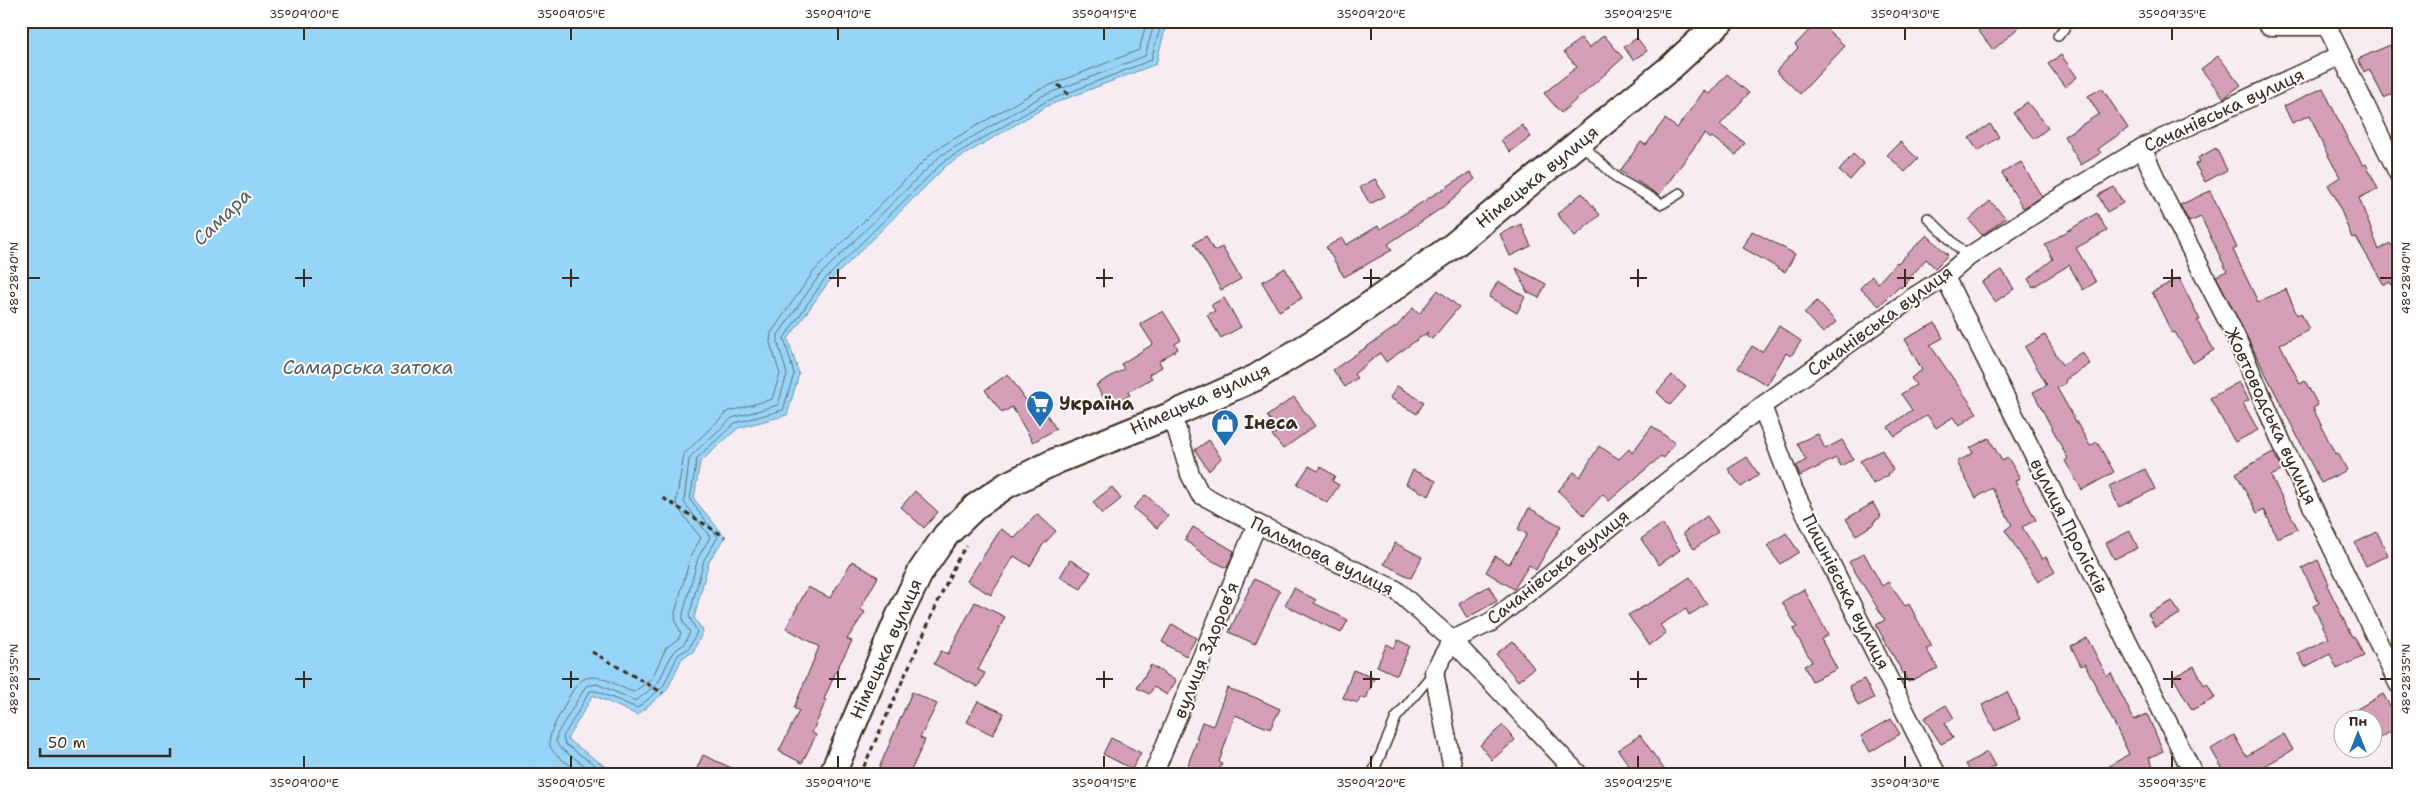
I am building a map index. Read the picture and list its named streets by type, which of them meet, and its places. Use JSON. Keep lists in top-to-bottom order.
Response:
{
  "streets": {
    "main road": ["Німецька вулиця"],
    "street": [
      "Сачанівська вулиця",
      "Жовтоводська вулиця",
      "вулиця Пролісків",
      "Пальмова вулиця",
      "Пишнівська вулиця",
      "вулиця Здоровʼя"
    ]
  },
  "crossings": [
    ["Сачанівська вулиця", "Жовтоводська вулиця"],
    ["Сачанівська вулиця", "вулиця Пролісків"],
    ["Сачанівська вулиця", "Пальмова вулиця"],
    ["Сачанівська вулиця", "Пишнівська вулиця"],
    ["Німецька вулиця", "Пальмова вулиця"],
    ["Пальмова вулиця", "вулиця Здоровʼя"]
  ],
  "water": ["Самара", "Самарська затока"],
  "places": {
    "supermarket": ["Україна"],
    "shop": ["Інеса"]
  },
  "scale_bar": "50 m",
  "north": "top",
  "coordinates": [
    "35°09'00\"E",
    "35°09'05\"E",
    "35°09'10\"E",
    "35°09'15\"E",
    "35°09'20\"E",
    "35°09'25\"E",
    "35°09'30\"E",
    "35°09'35\"E",
    "48°28'40\"N",
    "48°28'35\"N"
  ]
}
